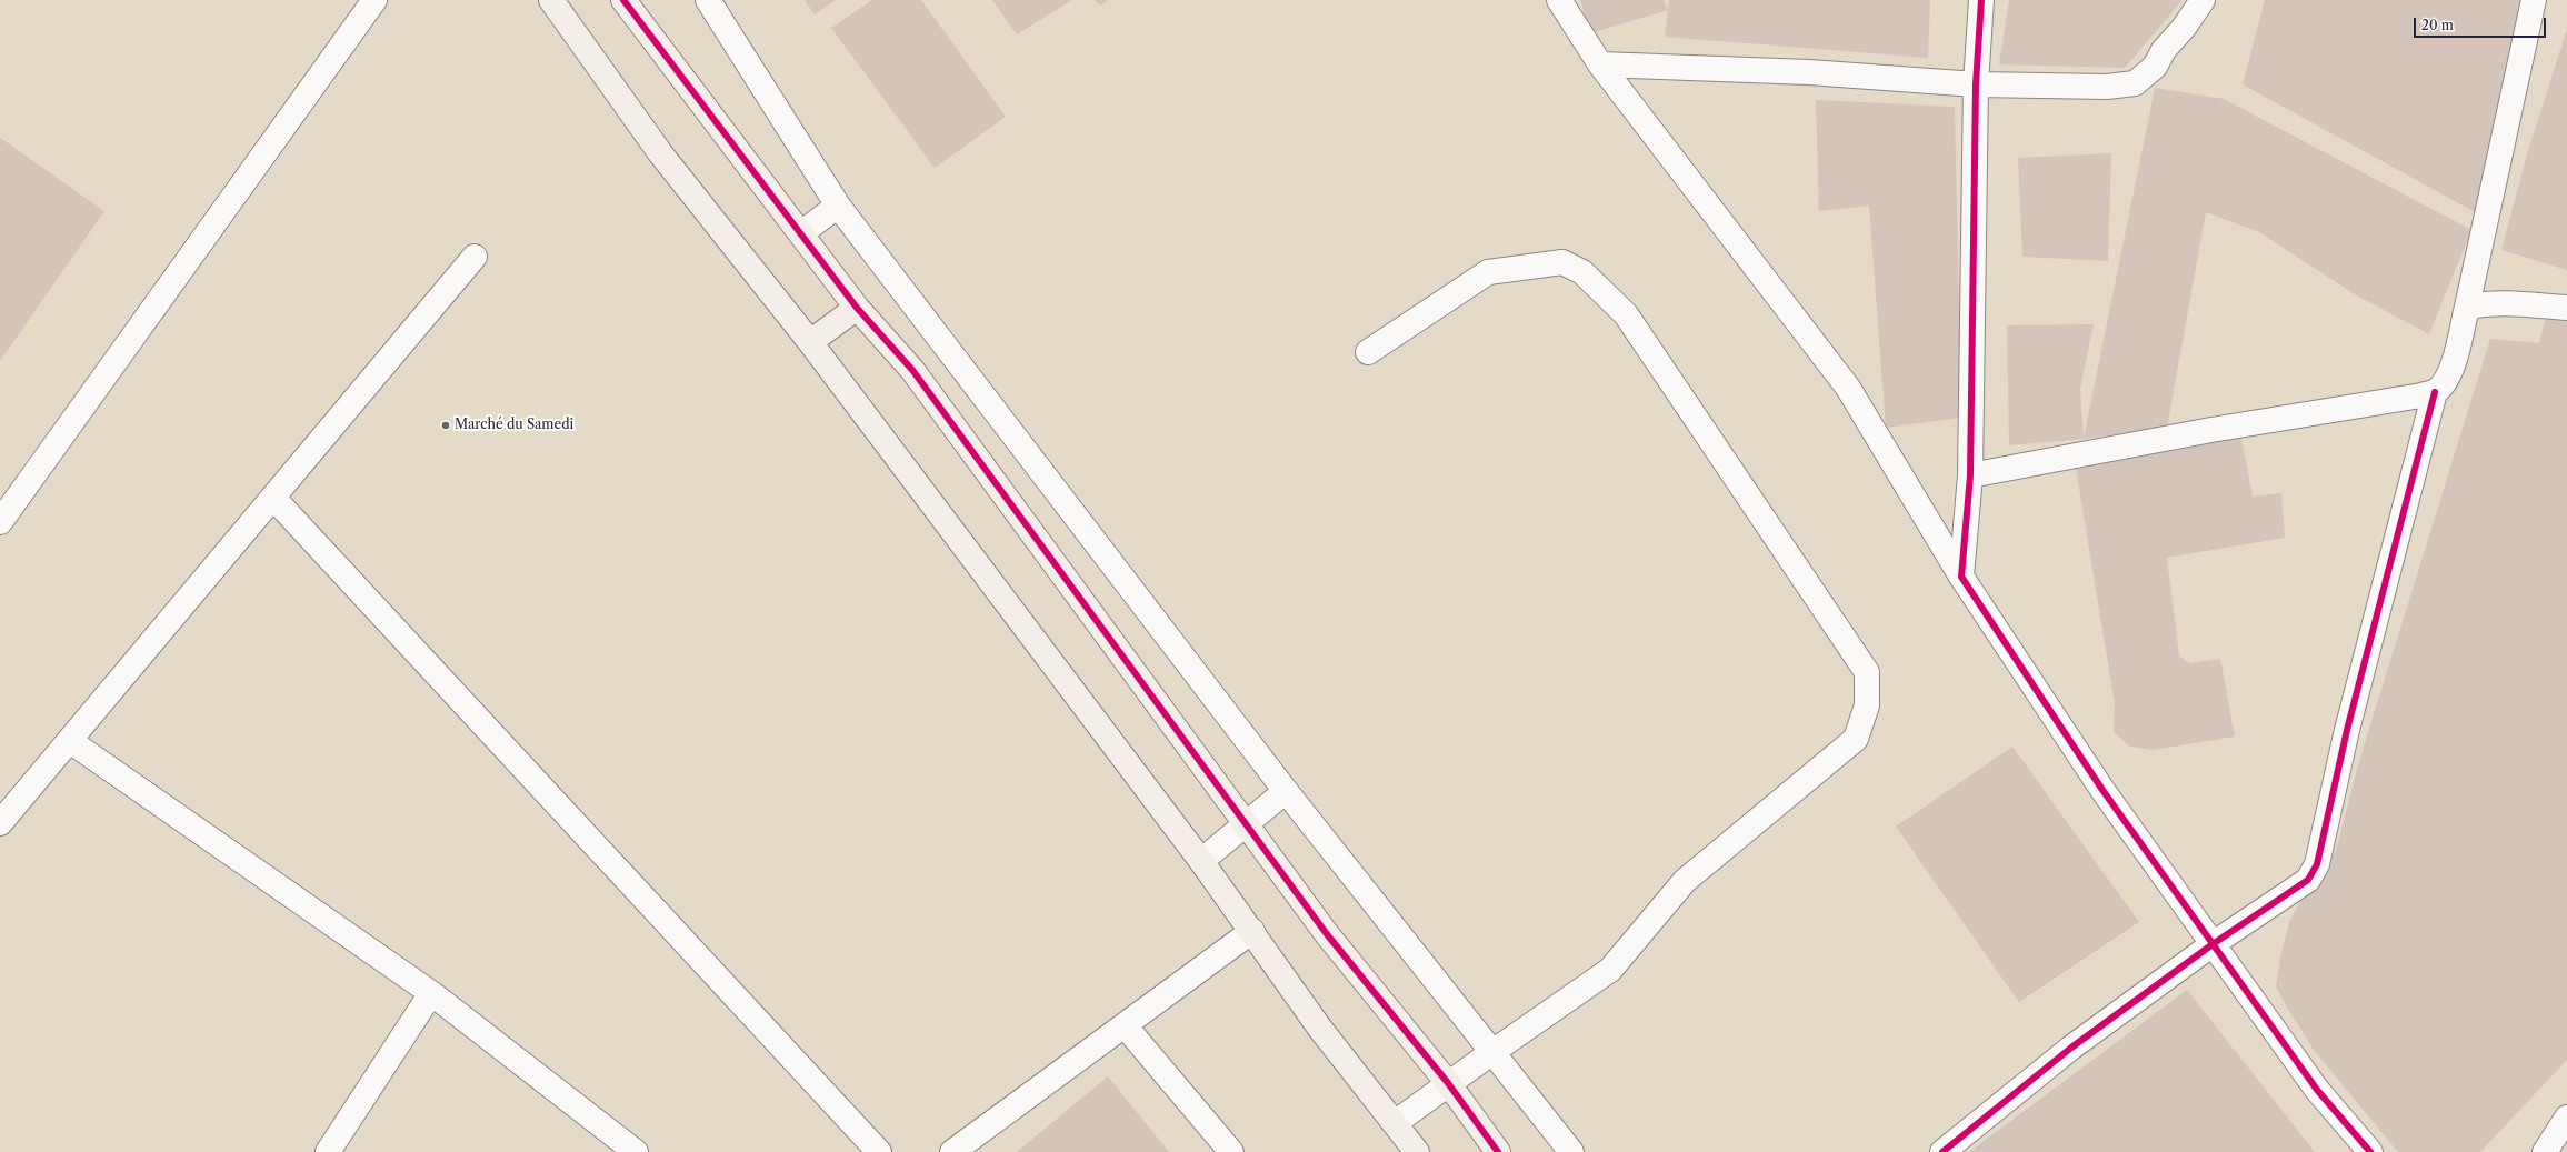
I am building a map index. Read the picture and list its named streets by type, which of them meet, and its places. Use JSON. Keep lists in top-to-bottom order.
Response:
{
  "places": ["Marché du Samedi"],
  "scale_bar": "20 m"
}
